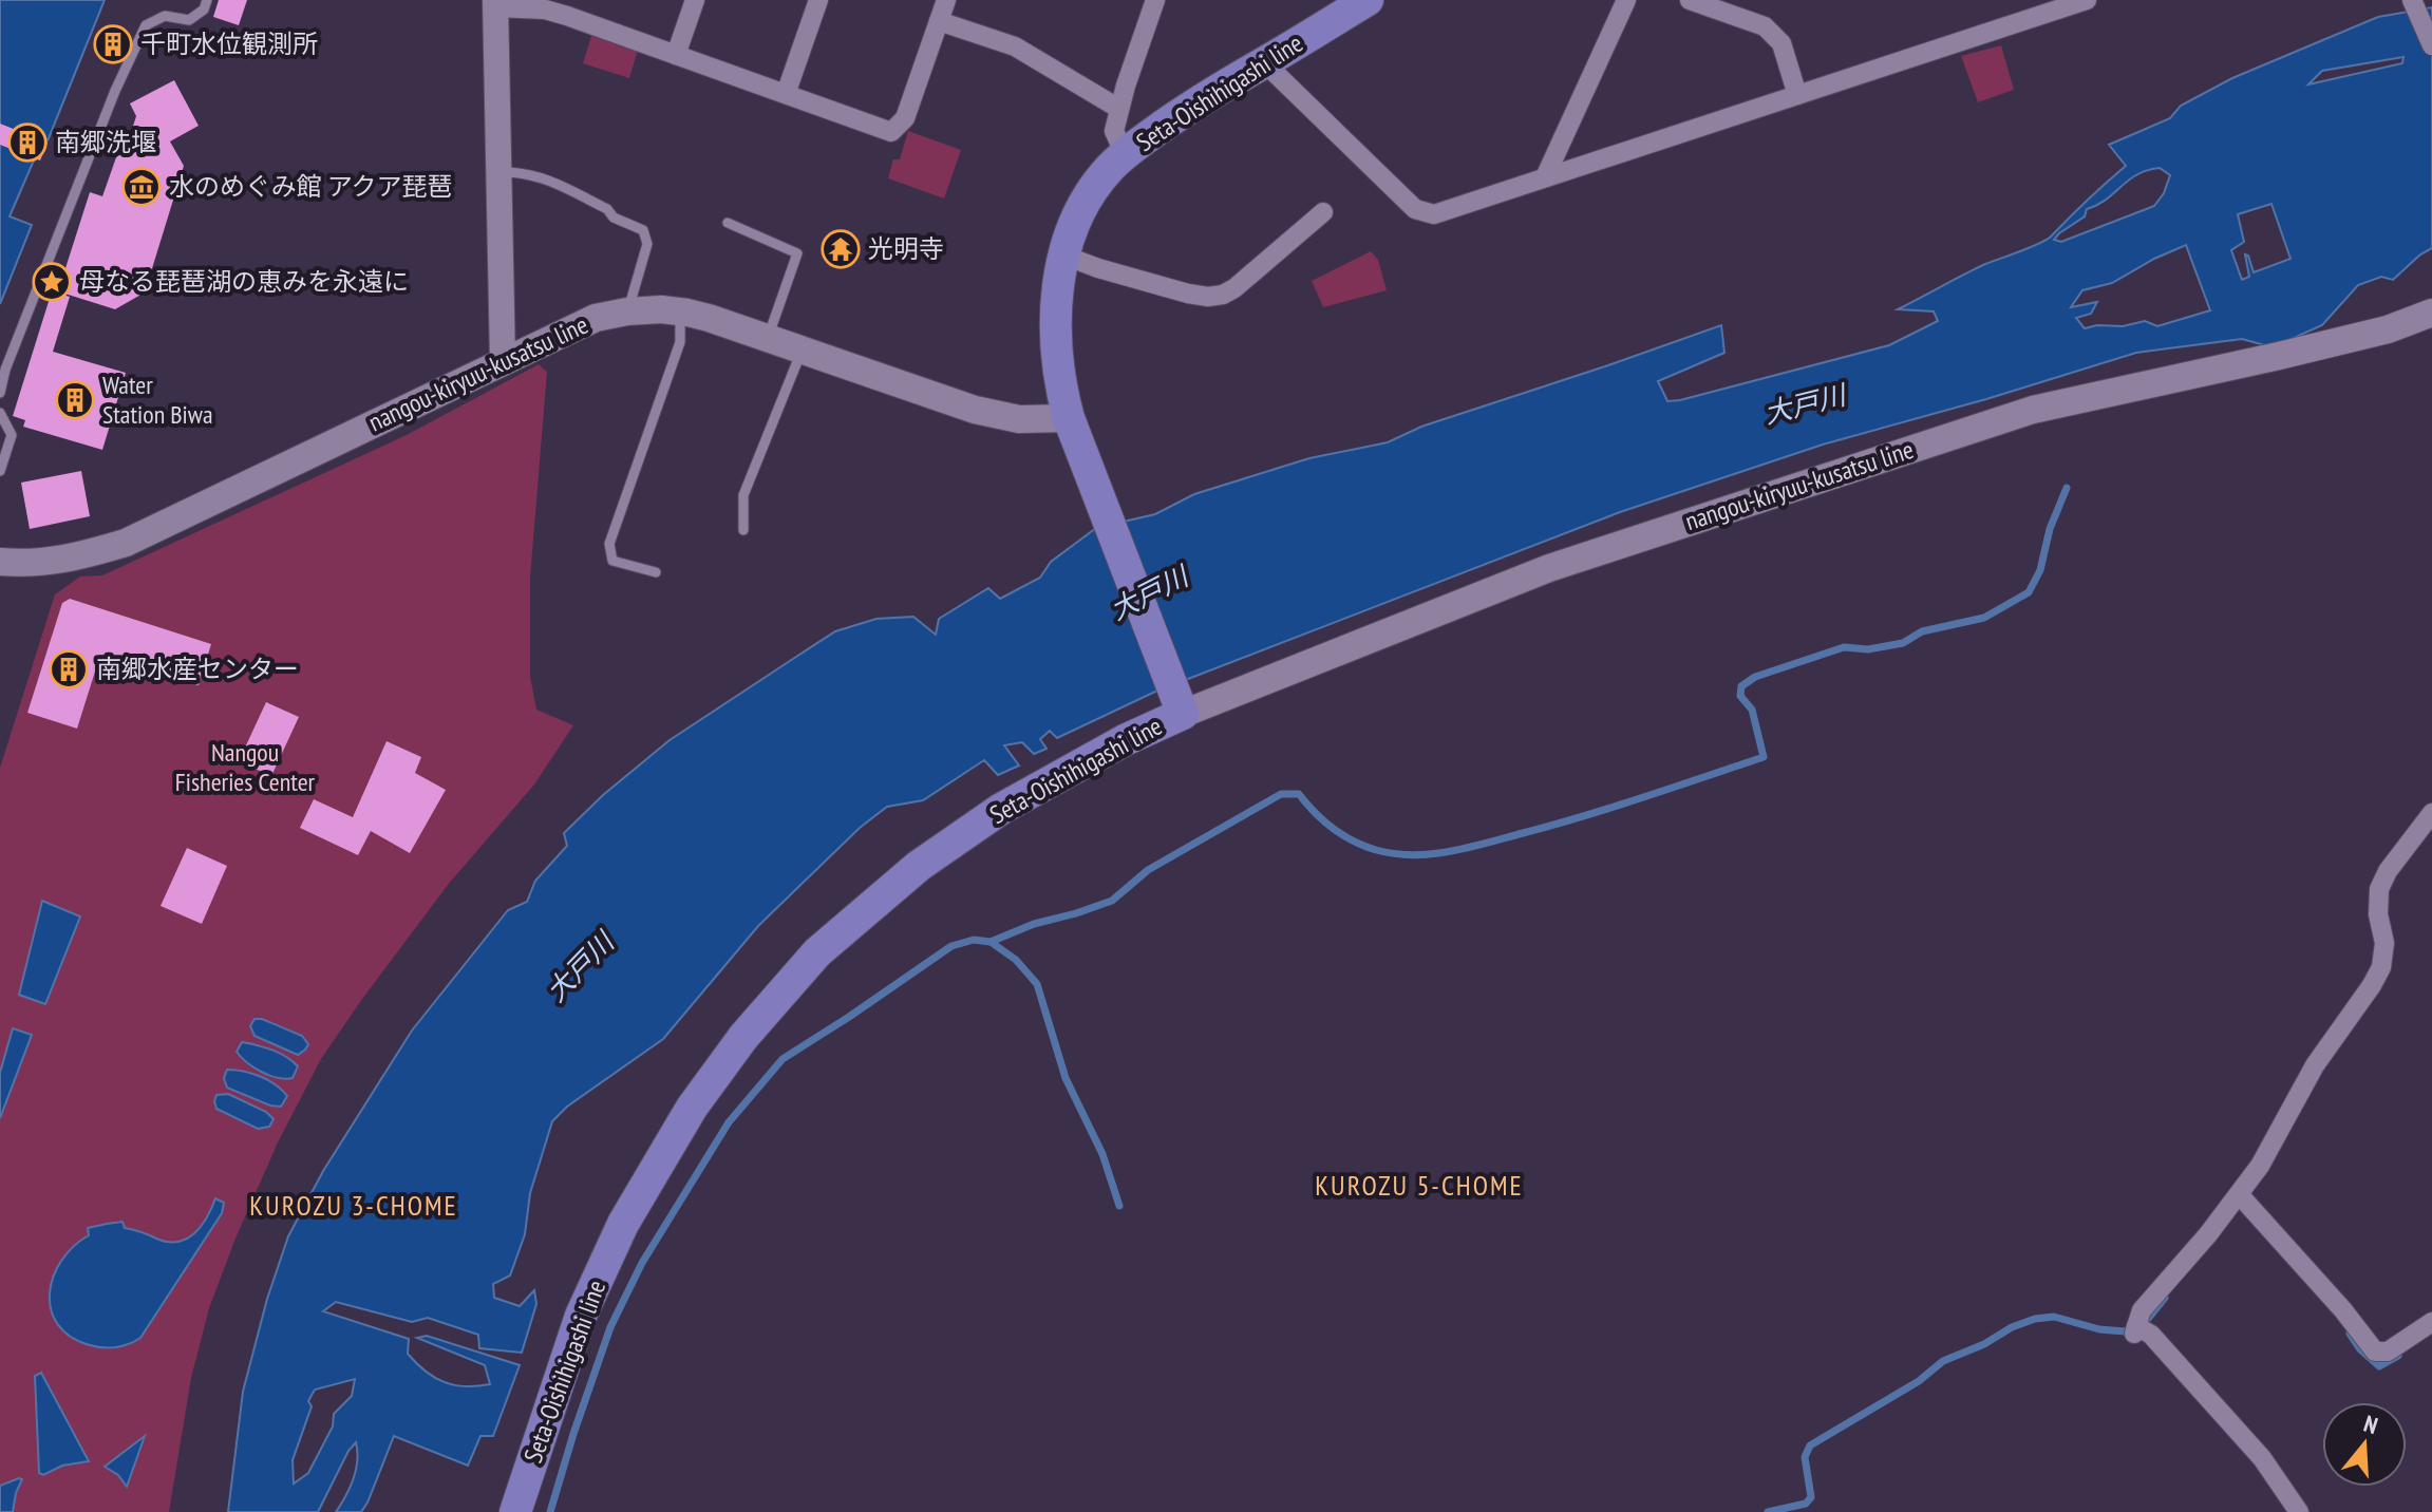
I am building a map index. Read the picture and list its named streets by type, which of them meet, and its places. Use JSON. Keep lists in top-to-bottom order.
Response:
{
  "streets": {
    "main road": ["Seta-Oishihigashi line", "nangou-kiryuu-kusatsu line"]
  },
  "crossings": [
    ["Seta-Oishihigashi line", "nangou-kiryuu-kusatsu line"]
  ],
  "districts": ["KUROZU 5-CHOME", "KUROZU 3-CHOME"],
  "water": ["大戸川"],
  "parks": ["Nangou Fisheries Center"],
  "places": {
    "building": [
      "千町水位観測所",
      "南郷洗堰",
      "Water Station Biwa",
      "南郷水産センター"
    ],
    "museum": ["水のめぐみ館 アクア琵琶"],
    "temple": ["光明寺"],
    "place": ["母なる琵琶湖の恵みを永遠に"]
  },
  "north": "top"
}
